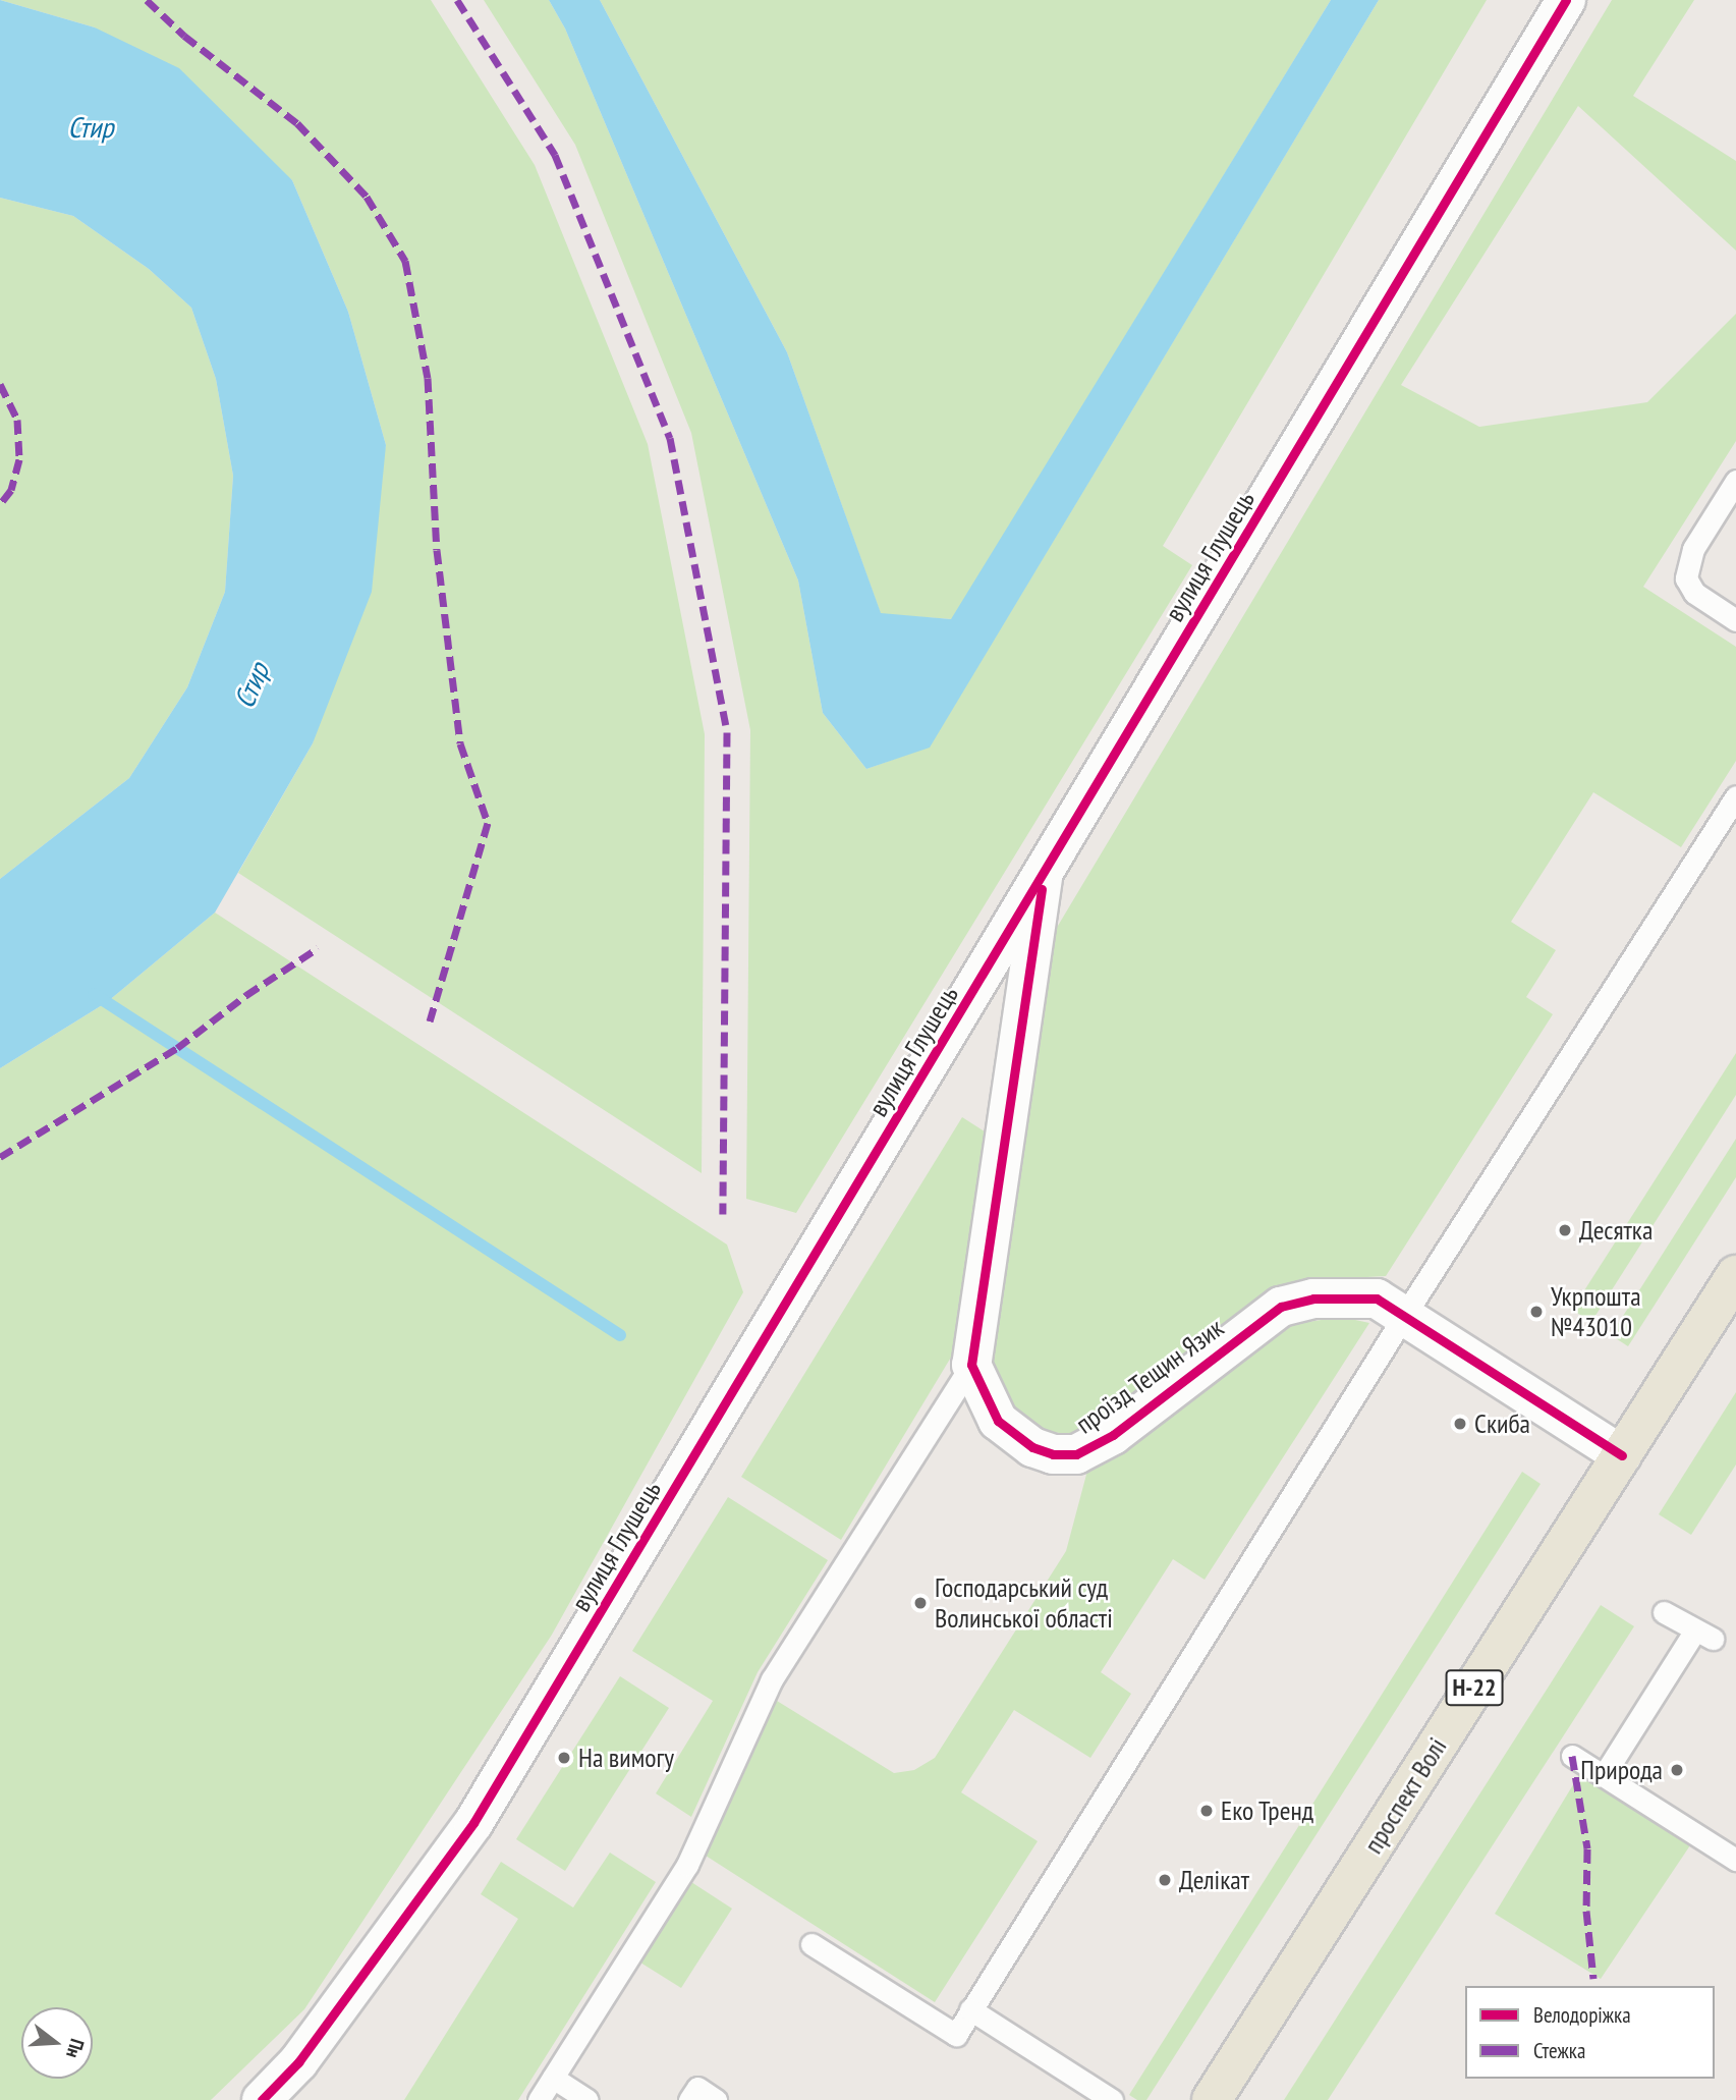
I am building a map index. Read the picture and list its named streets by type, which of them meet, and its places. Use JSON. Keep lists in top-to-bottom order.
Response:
{
  "streets": {
    "main road": ["Н-22", "проспект Волі"],
    "street": ["вулиця Глушець", "проїзд Тещин Язик"]
  },
  "crossings": [
    ["проїзд Тещин Язик", "проспект Волі"]
  ],
  "water": ["Стир"],
  "places": [
    "Десятка",
    "Укрпошта №43010",
    "Скиба",
    "Господарський суд Волинської області",
    "На вимогу",
    "Природа",
    "Еко Тренд",
    "Делікат"
  ],
  "legend": ["Велодоріжка", "Стежка"],
  "north": "right"
}
